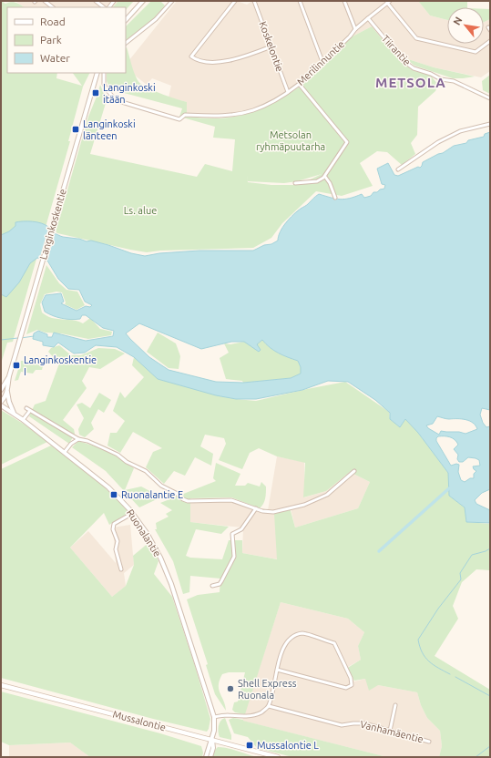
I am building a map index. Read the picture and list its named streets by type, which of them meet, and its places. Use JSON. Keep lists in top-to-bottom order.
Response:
{
  "streets": {
    "main road": ["Mussalontie"],
    "street": [
      "Koskelontie",
      "Tiirantie",
      "Merilinnuntie",
      "Langinkoskentie",
      "Ruonalantie",
      "Vanhamäentie"
    ]
  },
  "crossings": [
    ["Koskelontie", "Merilinnuntie"],
    ["Tiirantie", "Merilinnuntie"],
    ["Ruonalantie", "Mussalontie"]
  ],
  "districts": ["METSOLA"],
  "parks": ["Metsolan ryhmäpuutarha", "Ls. alue"],
  "places": {
    "transit": [
      "Langinkoski itään",
      "Langinkoski länteen",
      "Langinkoskentie I",
      "Ruonalantie E",
      "Mussalontie L"
    ],
    "other": ["Shell Express Ruonala"]
  },
  "legend": ["Road", "Park", "Water"],
  "north": "top left"
}
